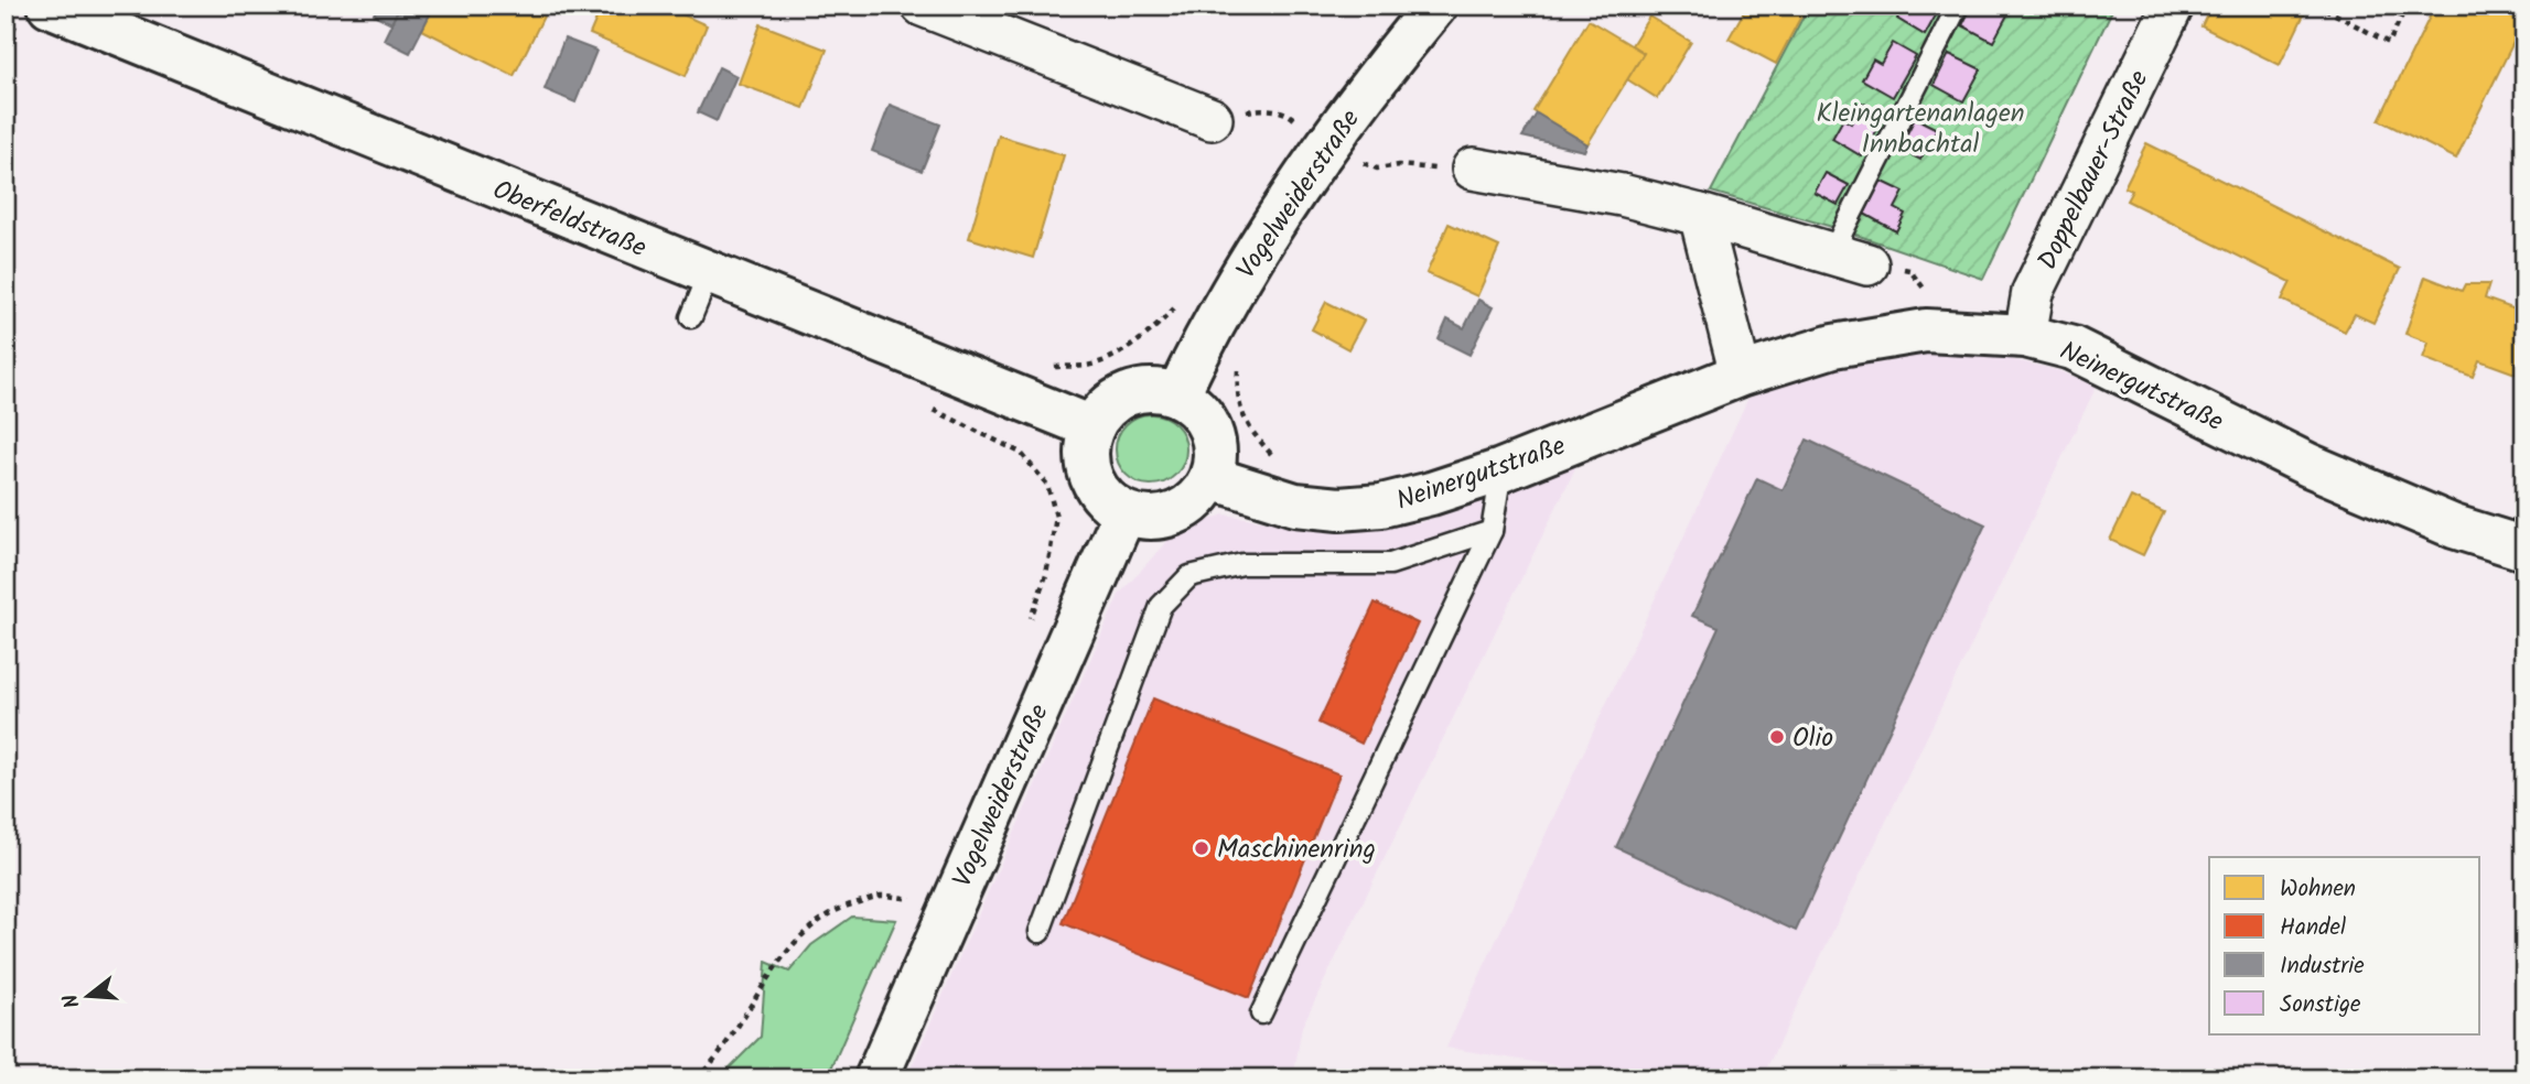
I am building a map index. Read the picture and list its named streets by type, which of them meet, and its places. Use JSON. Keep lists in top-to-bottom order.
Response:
{
  "streets": {
    "main road": ["Vogelweiderstraße", "Oberfeldstraße", "Neinergutstraße"],
    "street": ["Doppelbauer-Straße"]
  },
  "crossings": [
    ["Doppelbauer-Straße", "Neinergutstraße"],
    ["Vogelweiderstraße", "Oberfeldstraße"],
    ["Vogelweiderstraße", "Neinergutstraße"],
    ["Oberfeldstraße", "Neinergutstraße"]
  ],
  "parks": ["Kleingartenanlagen Innbachtal"],
  "places": ["Olio", "Maschinenring"],
  "legend": [
    "Wohnen",
    "Handel",
    "Industrie",
    "Sonstige"
  ],
  "north": "left"
}
